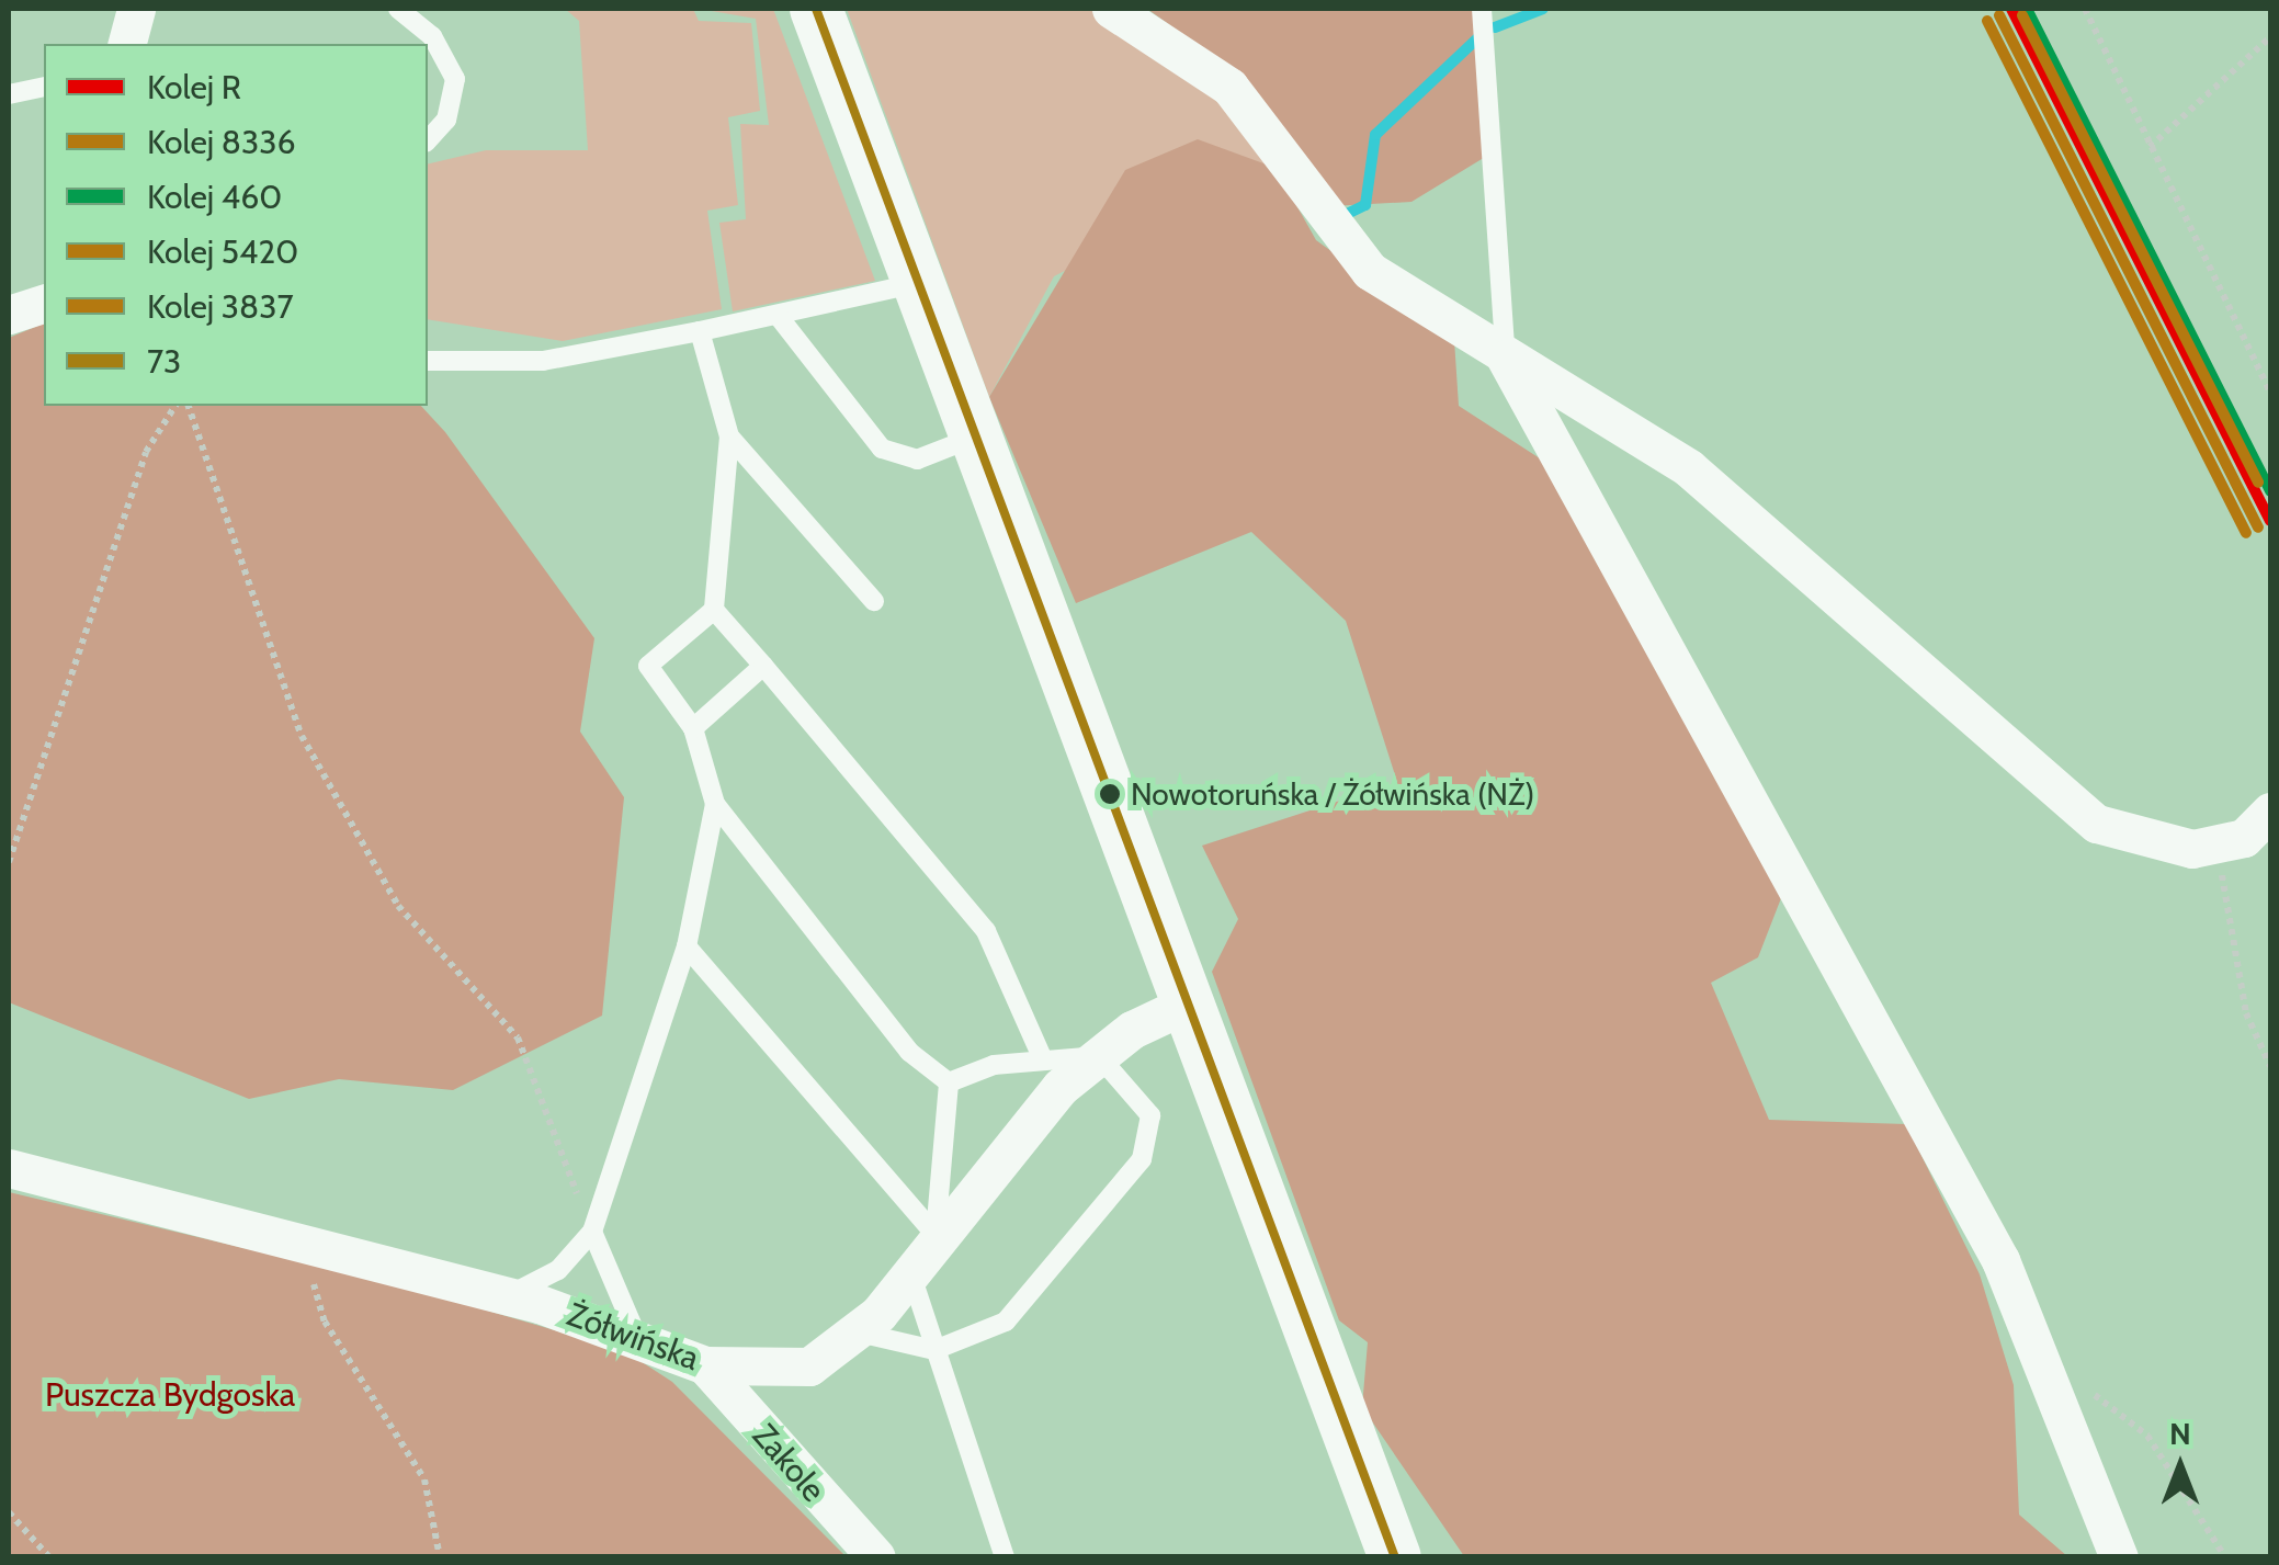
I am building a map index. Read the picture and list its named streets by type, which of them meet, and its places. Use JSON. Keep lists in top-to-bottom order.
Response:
{
  "streets": {
    "street": ["Żółwińska", "Zakole"]
  },
  "crossings": [
    ["Żółwińska", "Zakole"]
  ],
  "parks": ["Puszcza Bydgoska"],
  "places": ["Nowotoruńska / Żółwińska (NŻ)"],
  "lines": [
    "rail line R",
    "rail line 460",
    "transit line 73",
    "rail line 8336",
    "rail line 3837",
    "rail line 5420"
  ],
  "legend": [
    "Kolej R",
    "Kolej 8336",
    "Kolej 460",
    "Kolej 5420",
    "Kolej 3837",
    "73"
  ],
  "north": "top"
}
